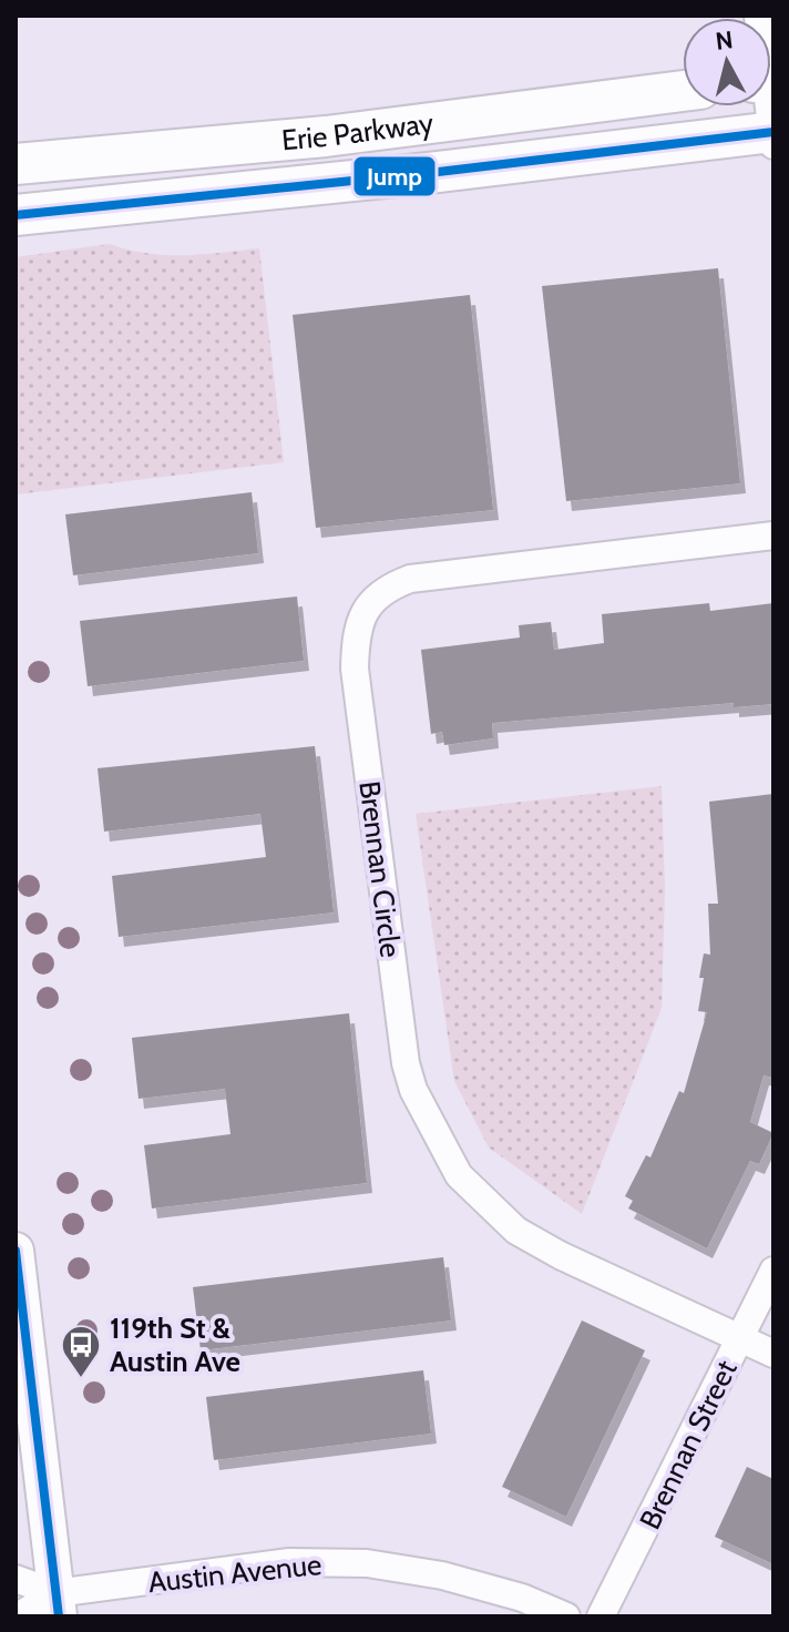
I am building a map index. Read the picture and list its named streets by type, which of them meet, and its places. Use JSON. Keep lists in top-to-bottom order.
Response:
{
  "streets": {
    "main road": ["Erie Parkway"],
    "street": ["Brennan Circle", "Brennan Street", "Austin Avenue"]
  },
  "crossings": [
    ["Brennan Circle", "Brennan Street"]
  ],
  "places": {
    "bus stop": ["119th St & Austin Ave"]
  },
  "lines": ["transit line Jump"],
  "north": "top"
}
